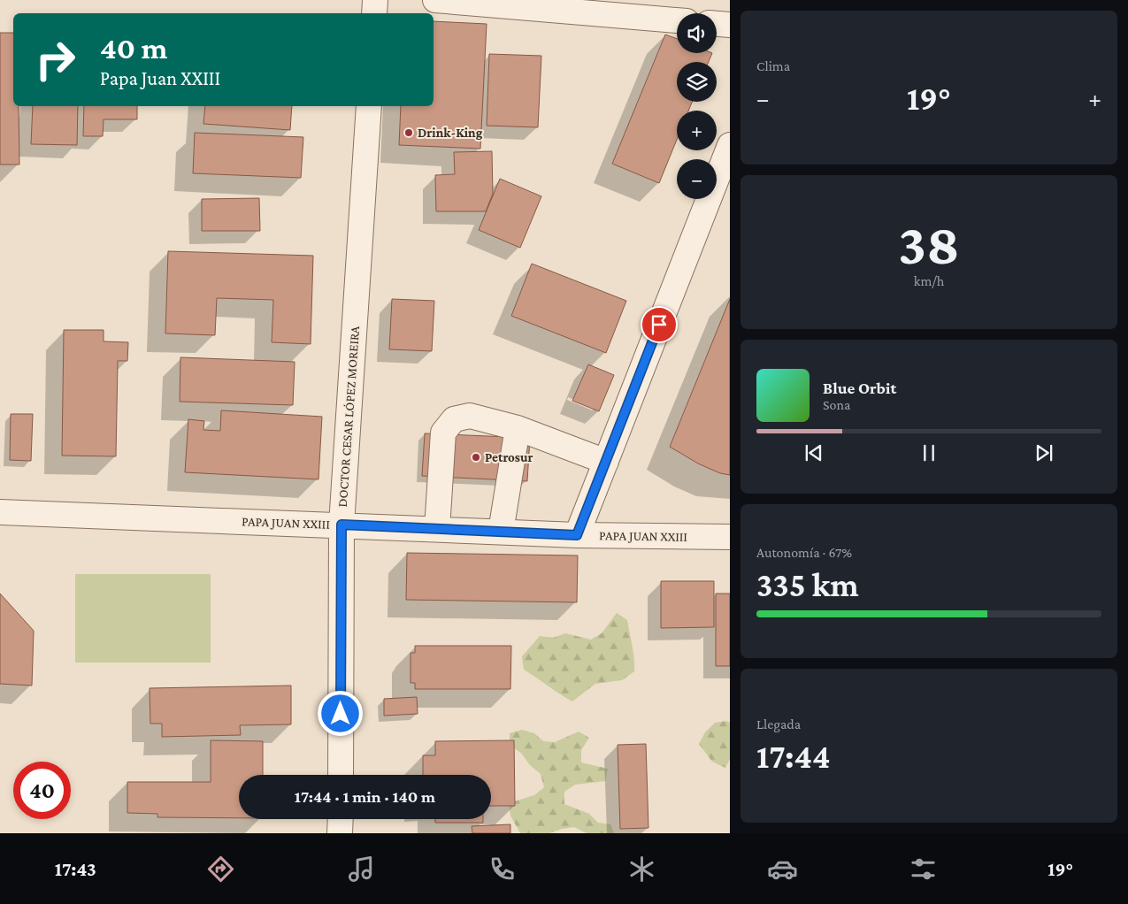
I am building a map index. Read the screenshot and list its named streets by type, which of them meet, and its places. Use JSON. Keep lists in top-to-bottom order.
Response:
{
  "streets": {
    "street": ["DOCTOR CESAR LÓPEZ MOREIRA", "PAPA JUAN XXIII"]
  },
  "crossings": [
    ["DOCTOR CESAR LÓPEZ MOREIRA", "PAPA JUAN XXIII"]
  ],
  "places": ["Drink-King", "Petrosur"],
  "page": {
    "tile": [
      "Clima",
      ["38", "km/h"],
      ["Autonomía · 67%", "335 km"],
      ["Llegada", "17:44"]
    ],
    "map_buttons": ["+", "−"],
    "turn": ["40 m", "Papa Juan XXIII"],
    "heat": ["−", "19°", "+"],
    "song": ["Blue Orbit", "Sona"],
    "limit": "40",
    "trip": "17:44 · 1 min · 140 m",
    "tabs": ["17:43", "19°"]
  }
}
